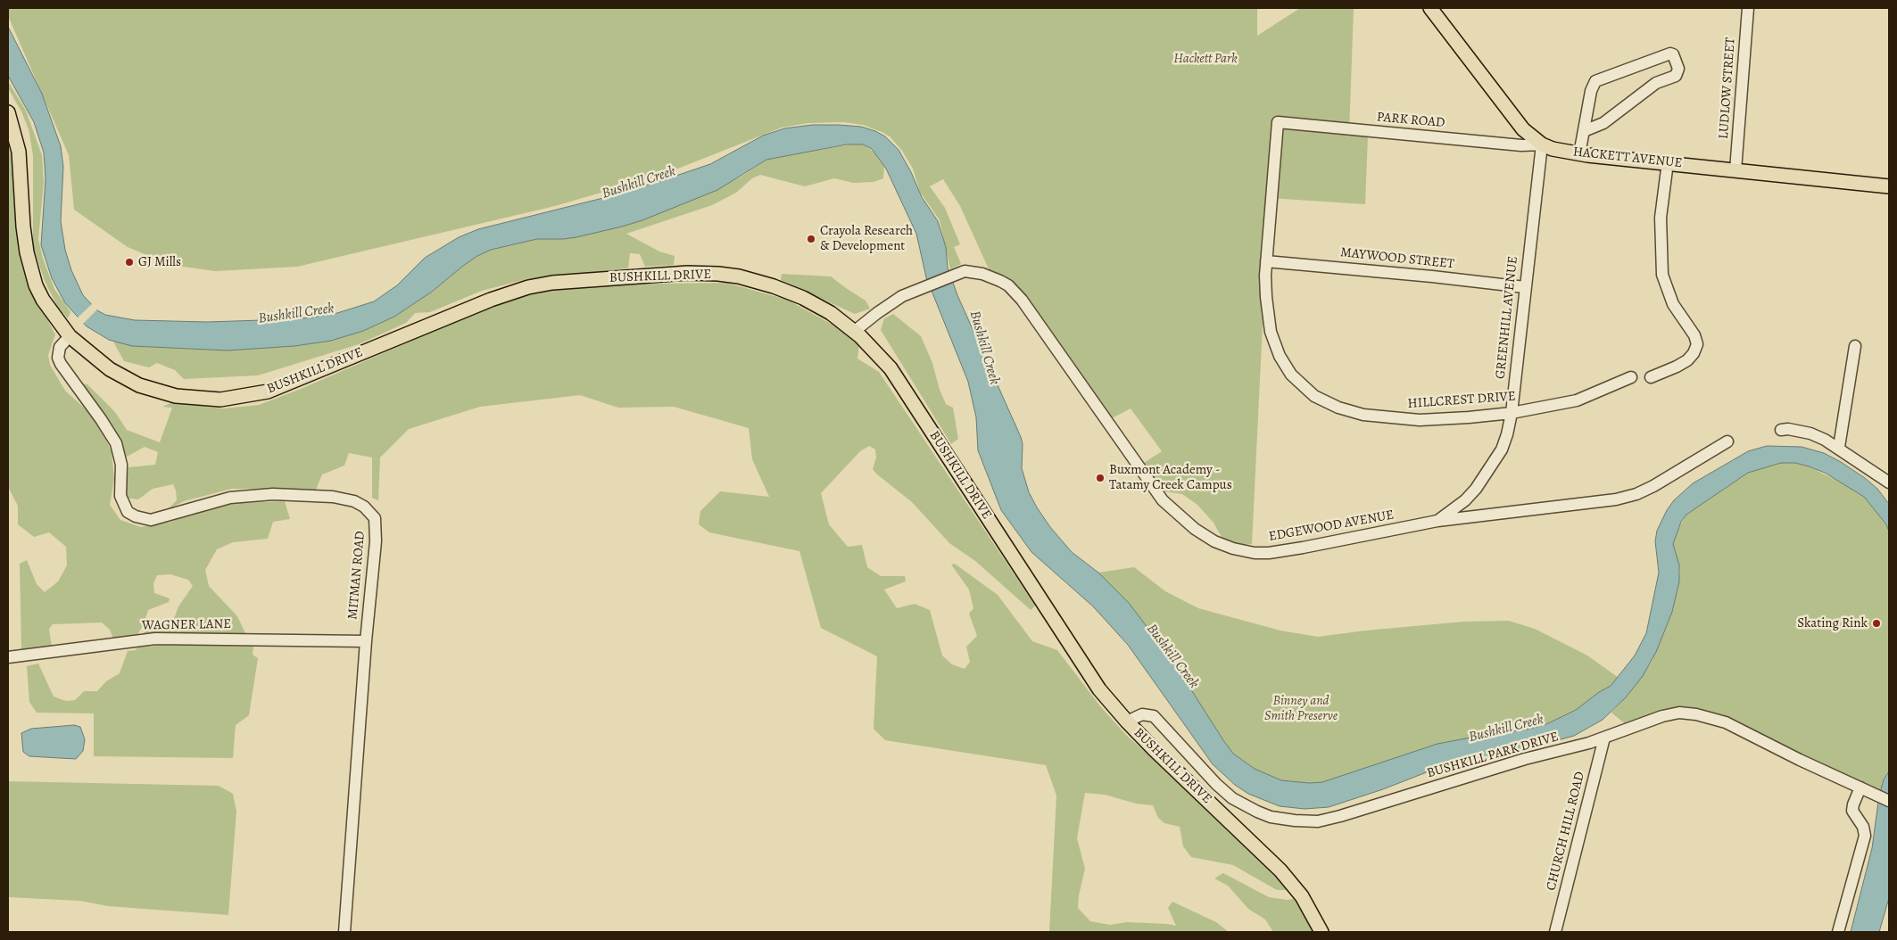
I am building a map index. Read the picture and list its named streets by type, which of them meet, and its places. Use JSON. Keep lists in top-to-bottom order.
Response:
{
  "streets": {
    "main road": ["HACKETT AVENUE", "BUSHKILL DRIVE"],
    "street": [
      "LUDLOW STREET",
      "PARK ROAD",
      "MAYWOOD STREET",
      "GREENHILL AVENUE",
      "HILLCREST DRIVE",
      "EDGEWOOD AVENUE",
      "MITMAN ROAD",
      "WAGNER LANE",
      "BUSHKILL PARK DRIVE",
      "CHURCH HILL ROAD"
    ]
  },
  "crossings": [
    ["LUDLOW STREET", "HACKETT AVENUE"],
    ["PARK ROAD", "HACKETT AVENUE"],
    ["PARK ROAD", "GREENHILL AVENUE"],
    ["PARK ROAD", "HILLCREST DRIVE"],
    ["HACKETT AVENUE", "GREENHILL AVENUE"],
    ["MAYWOOD STREET", "GREENHILL AVENUE"],
    ["MAYWOOD STREET", "HILLCREST DRIVE"],
    ["BUSHKILL DRIVE", "EDGEWOOD AVENUE"],
    ["BUSHKILL DRIVE", "MITMAN ROAD"],
    ["BUSHKILL DRIVE", "BUSHKILL PARK DRIVE"],
    ["GREENHILL AVENUE", "HILLCREST DRIVE"],
    ["GREENHILL AVENUE", "EDGEWOOD AVENUE"],
    ["MITMAN ROAD", "WAGNER LANE"],
    ["BUSHKILL PARK DRIVE", "CHURCH HILL ROAD"]
  ],
  "water": ["Bushkill Creek"],
  "parks": ["Hackett Park", "Binney and Smith Preserve"],
  "places": [
    "Crayola Research & Development",
    "GJ Mills",
    "Buxmont Academy - Tatamy Creek Campus",
    "Skating Rink"
  ]
}
